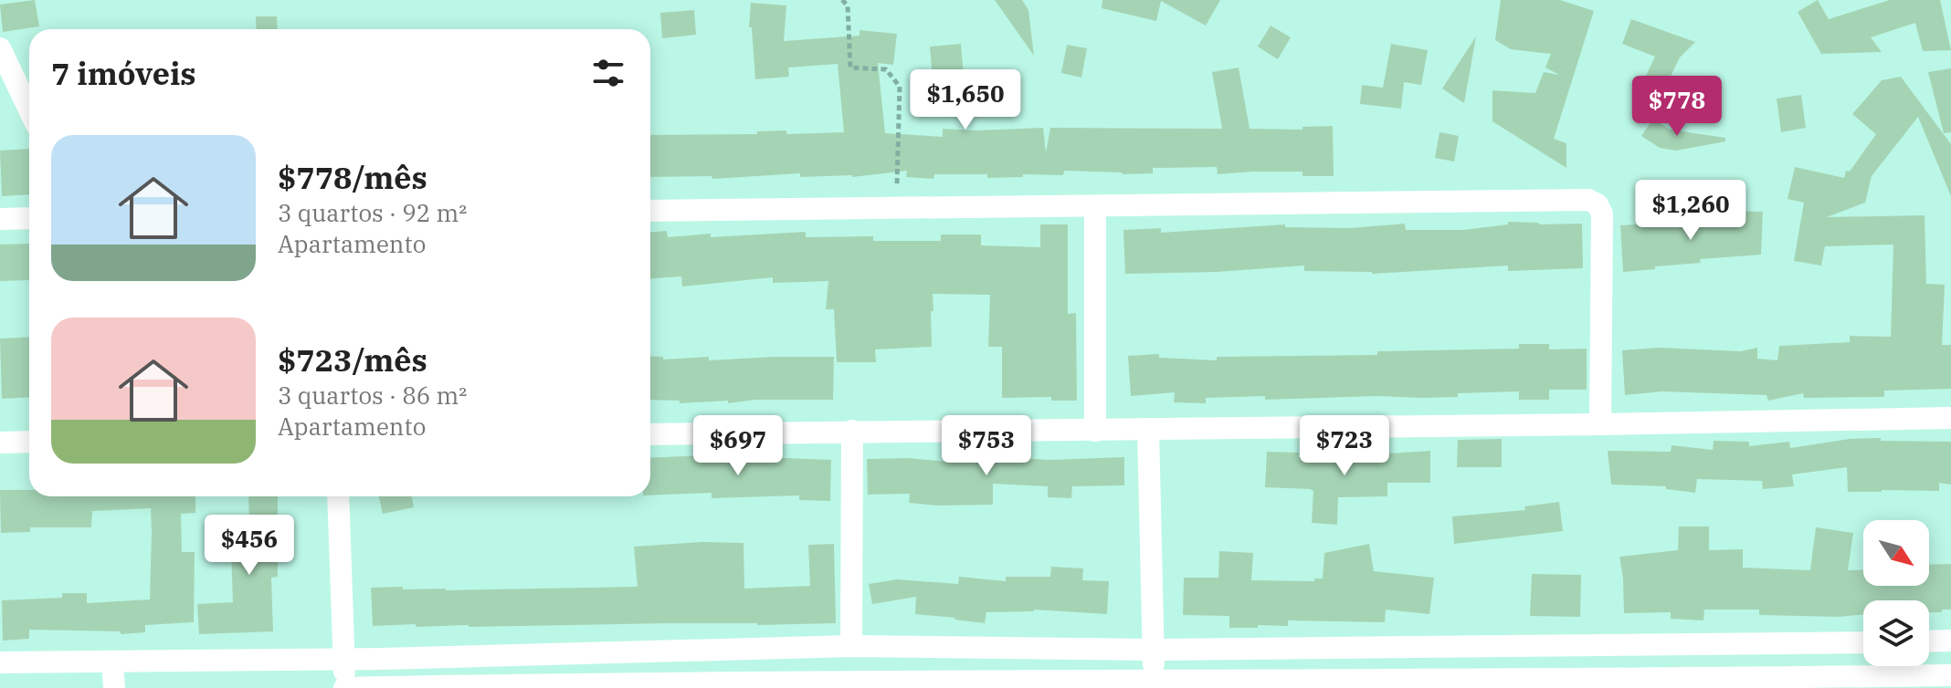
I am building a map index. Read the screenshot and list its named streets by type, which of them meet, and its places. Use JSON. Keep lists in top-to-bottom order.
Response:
{
  "north": "bottom right",
  "page": {
    "heading": "7 imóveis",
    "price": [
      "$1,650",
      "$778",
      "$1,260",
      "$697",
      "$753",
      "$723",
      "$456"
    ],
    "list": [
      {
        "name": "$778/mês",
        "note": "3 quartos · 92 m² · Apartamento"
      },
      {
        "name": "$723/mês",
        "note": "3 quartos · 86 m² · Apartamento"
      }
    ]
  }
}
